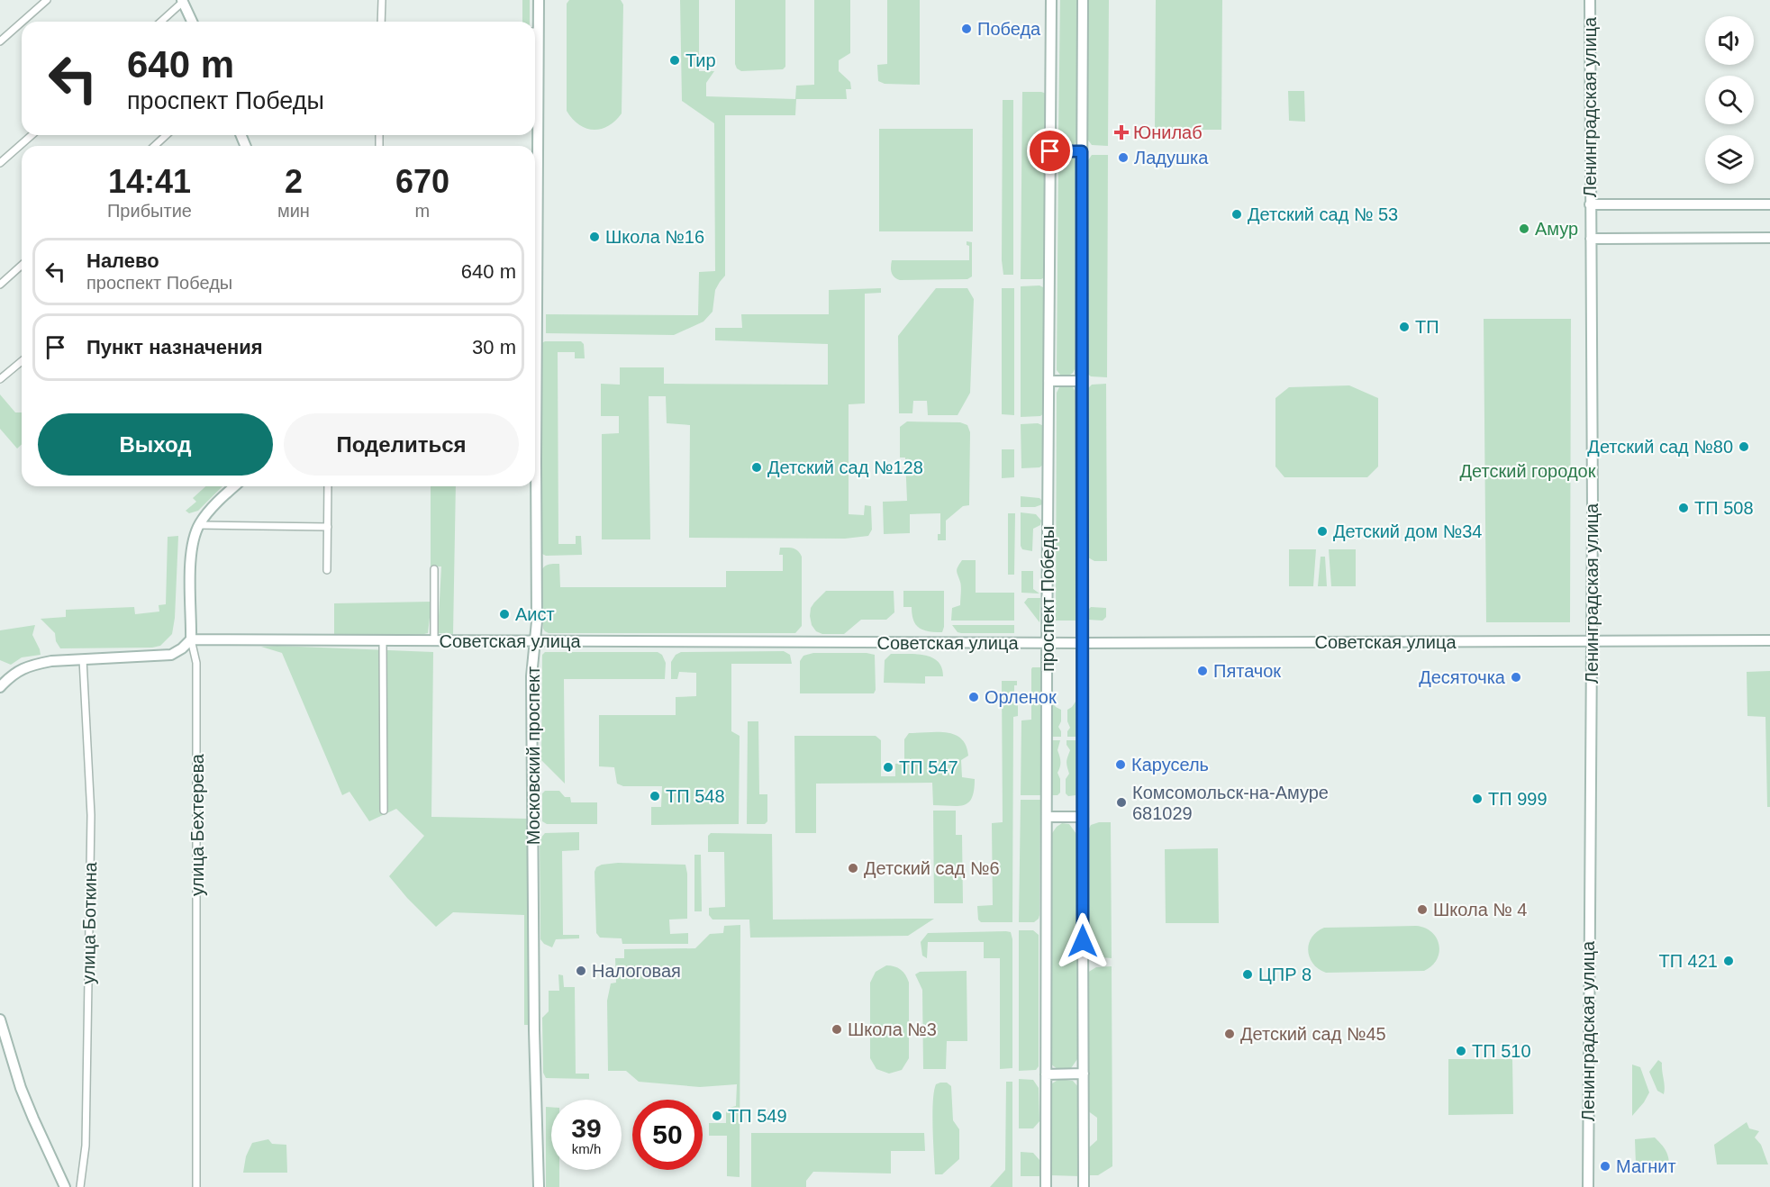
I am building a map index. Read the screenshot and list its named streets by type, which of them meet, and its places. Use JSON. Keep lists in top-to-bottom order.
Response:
{
  "streets": {
    "street": [
      "Ленинградская улица",
      "проспект Победы",
      "Советская улица",
      "Московский проспект",
      "улица Бехтерева",
      "улица Боткина"
    ]
  },
  "crossings": [
    ["Ленинградская улица", "Советская улица"],
    ["проспект Победы", "Советская улица"],
    ["Советская улица", "Московский проспект"],
    ["Советская улица", "улица Бехтерева"]
  ],
  "parks": ["Детский городок"],
  "places": {
    "other": [
      "Победа",
      "Тир",
      "Ладушка",
      "Детский сад № 53",
      "Амур",
      "Школа №16",
      "ТП",
      "Детский сад №80",
      "Детский сад №128",
      "ТП 508",
      "Детский дом №34",
      "Аист",
      "Пятачок",
      "Десяточка",
      "Орленок",
      "Карусель",
      "ТП 547",
      "ТП 548",
      "ТП 999",
      "Комсомольск-на-Амуре 681029",
      "Детский сад №6",
      "Школа № 4",
      "ТП 421",
      "Налоговая",
      "ЦПР 8",
      "Школа №3",
      "Детский сад №45",
      "ТП 510",
      "ТП 549",
      "Магнит"
    ],
    "health": ["Юнилаб"]
  },
  "page": {
    "turn": ["640 m", "проспект Победы"],
    "eta": [
      "14:41",
      "Прибытие",
      "2",
      "мин",
      "670",
      "m"
    ],
    "list": [
      {
        "name": "Налево",
        "note": "проспект Победы",
        "value": "640 m"
      },
      {
        "name": "Пункт назначения",
        "value": "30 m"
      }
    ],
    "buttons": ["Выход", "Поделиться"],
    "speed": "39 km/h",
    "limit": "50"
  }
}
